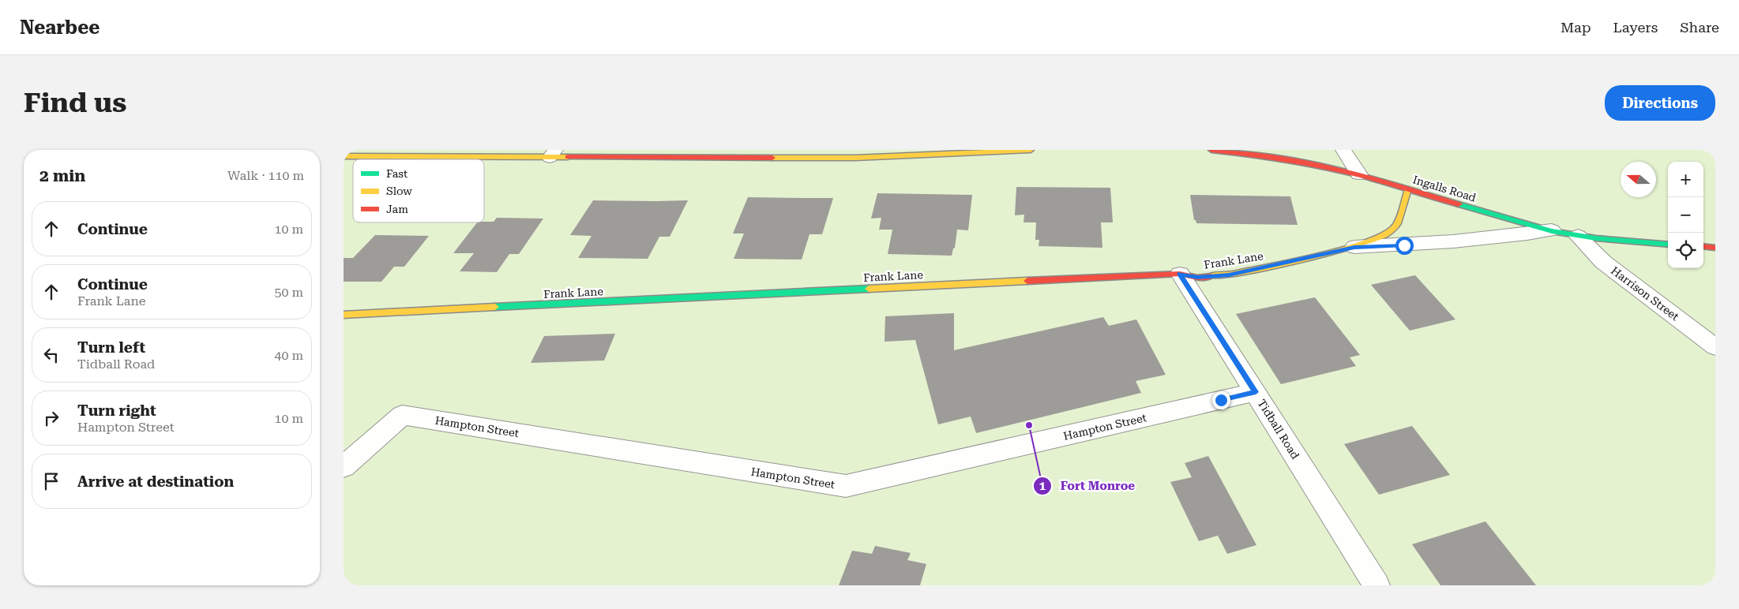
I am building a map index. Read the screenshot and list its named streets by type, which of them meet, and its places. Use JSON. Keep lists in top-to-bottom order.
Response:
{
  "streets": {
    "street": [
      "Ingalls Road",
      "Frank Lane",
      "Harrison Street",
      "Hampton Street",
      "Tidball Road"
    ]
  },
  "crossings": [
    ["Ingalls Road", "Frank Lane"],
    ["Ingalls Road", "Harrison Street"],
    ["Frank Lane", "Tidball Road"],
    ["Hampton Street", "Tidball Road"]
  ],
  "places": ["Fort Monroe"],
  "legend": ["Fast", "Slow", "Jam"],
  "north": "left",
  "page": {
    "header": "Nearbee",
    "nav": ["Map", "Layers", "Share"],
    "buttons": "Directions",
    "title": "Find us",
    "heading": ["2 min", "Walk · 110 m"],
    "map_buttons": ["+", "−"],
    "list": [
      ["Continue", "10 m"],
      ["Continue", "Frank Lane", "50 m"],
      ["Turn left", "Tidball Road", "40 m"],
      ["Turn right", "Hampton Street", "10 m"],
      "Arrive at destination"
    ]
  }
}
